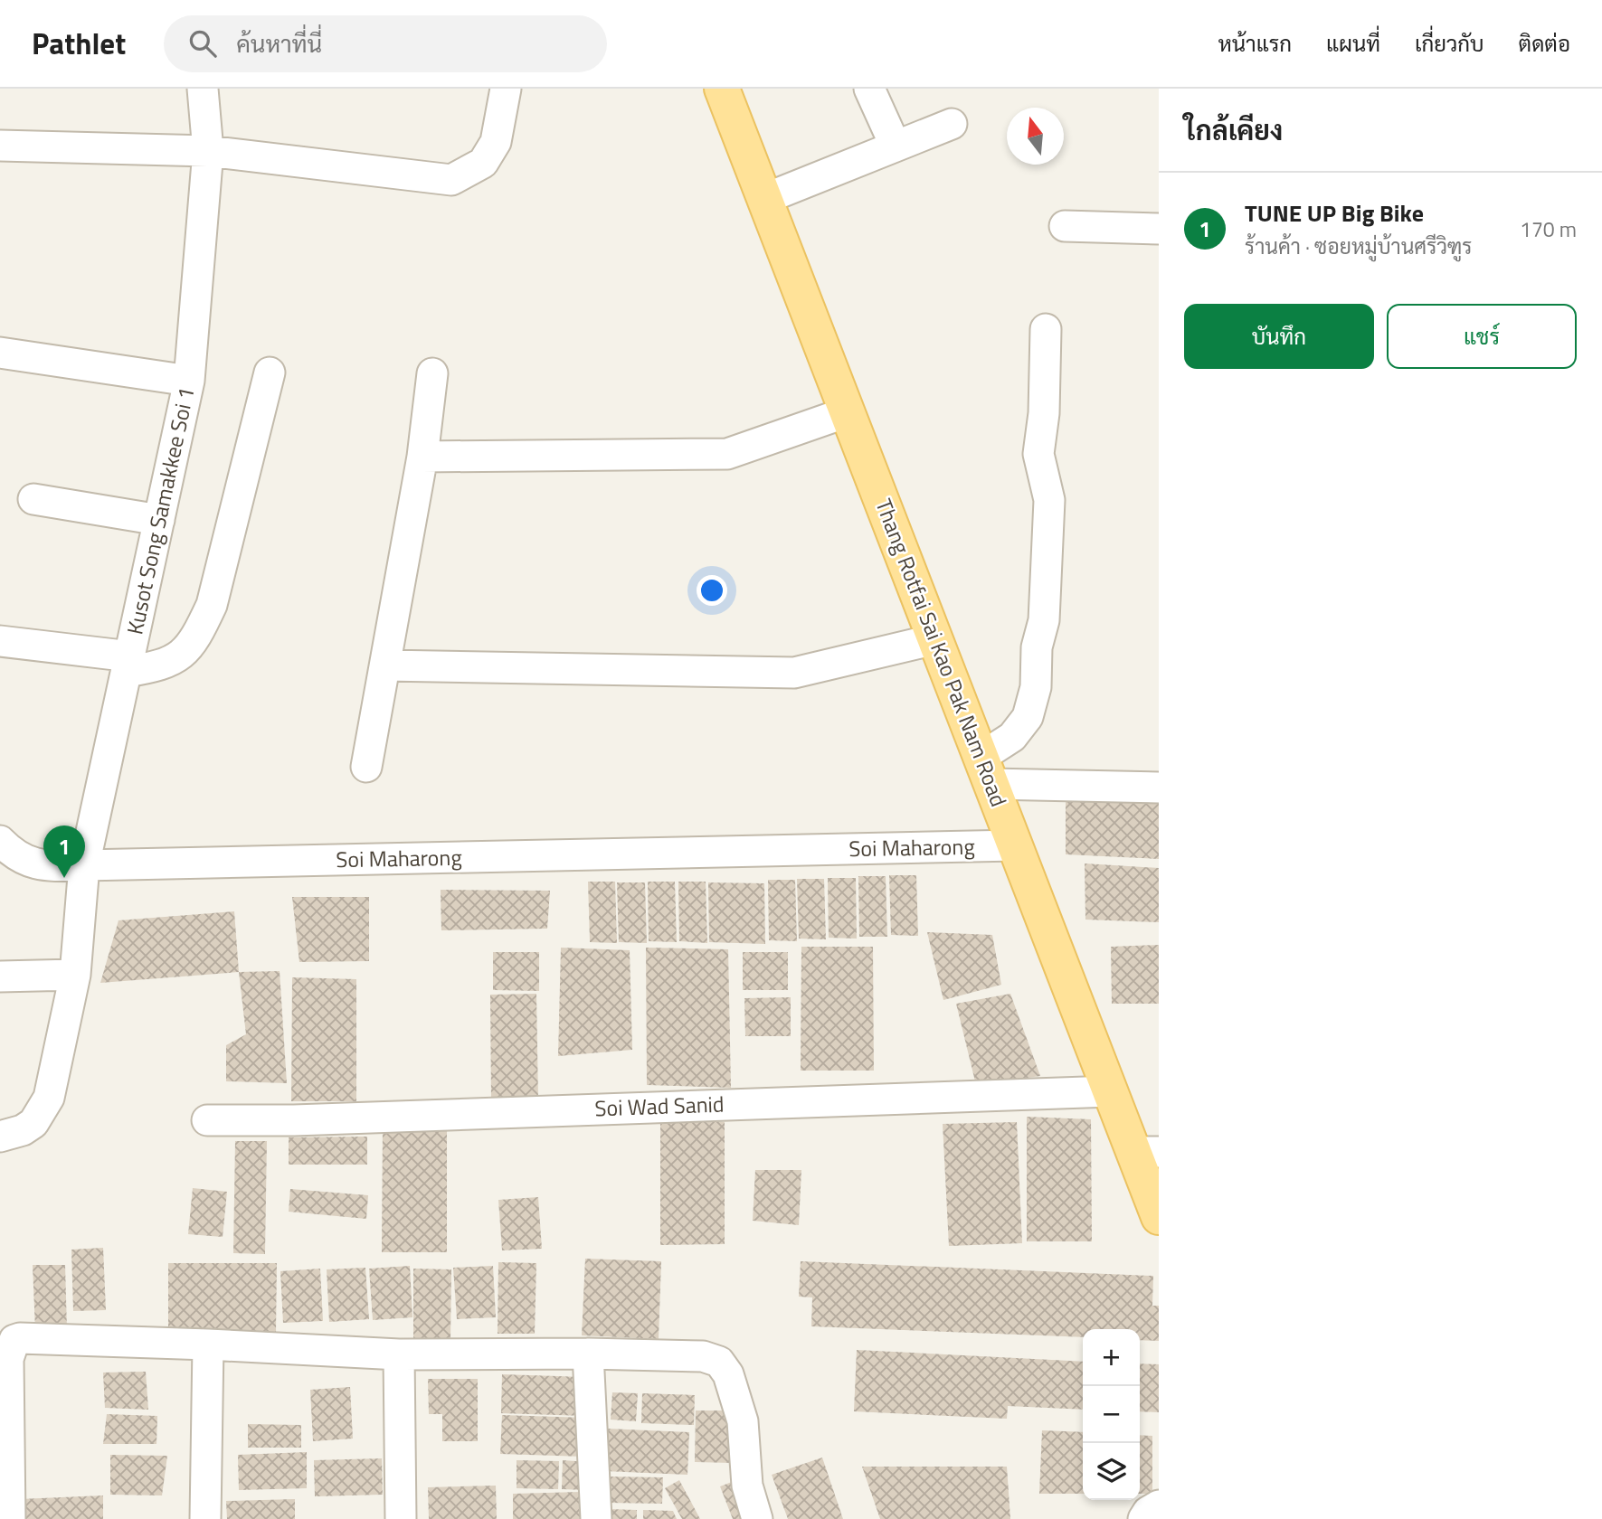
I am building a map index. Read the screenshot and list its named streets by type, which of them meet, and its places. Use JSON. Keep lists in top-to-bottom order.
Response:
{
  "streets": {
    "main road": ["Thang Rotfai Sai Kao Pak Nam Road"],
    "street": ["Kusot Song Samakkee Soi 1", "Soi Maharong", "Soi Wad Sanid"]
  },
  "crossings": [
    ["Kusot Song Samakkee Soi 1", "Soi Maharong"],
    ["Thang Rotfai Sai Kao Pak Nam Road", "Soi Maharong"],
    ["Thang Rotfai Sai Kao Pak Nam Road", "Soi Wad Sanid"]
  ],
  "north": "top",
  "page": {
    "header": "Pathlet",
    "search": "ค้นหาที่นี่",
    "nav": [
      "หน้าแรก",
      "แผนที่",
      "เกี่ยวกับ",
      "ติดต่อ"
    ],
    "heading": "ใกล้เคียง",
    "list": [
      {
        "mark": "1",
        "name": "TUNE UP Big Bike",
        "note": "ร้านค้า · ซอยหมู่บ้านศรีวิฑูร",
        "value": "170 m"
      }
    ],
    "buttons": ["บันทึก", "แชร์"],
    "pins": "1",
    "map_buttons": ["+", "−"]
  }
}
